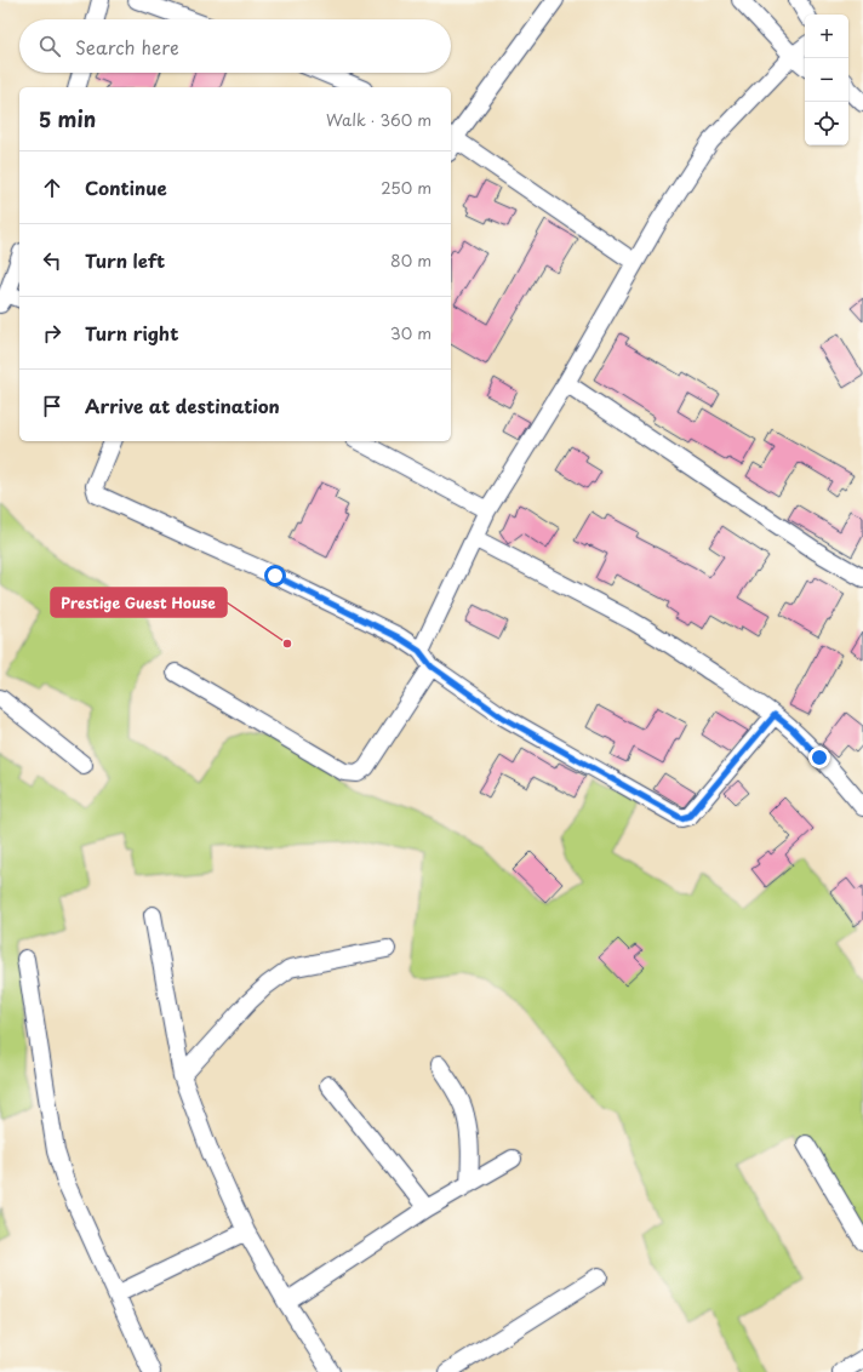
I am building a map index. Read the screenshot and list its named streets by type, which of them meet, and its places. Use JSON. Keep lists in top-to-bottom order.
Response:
{
  "places": ["Prestige Guest House"],
  "page": {
    "map_buttons": ["+", "−"],
    "search": "Search here",
    "heading": ["5 min", "Walk · 360 m"],
    "list": [
      ["Continue", "250 m"],
      ["Turn left", "80 m"],
      ["Turn right", "30 m"],
      "Arrive at destination"
    ]
  }
}
